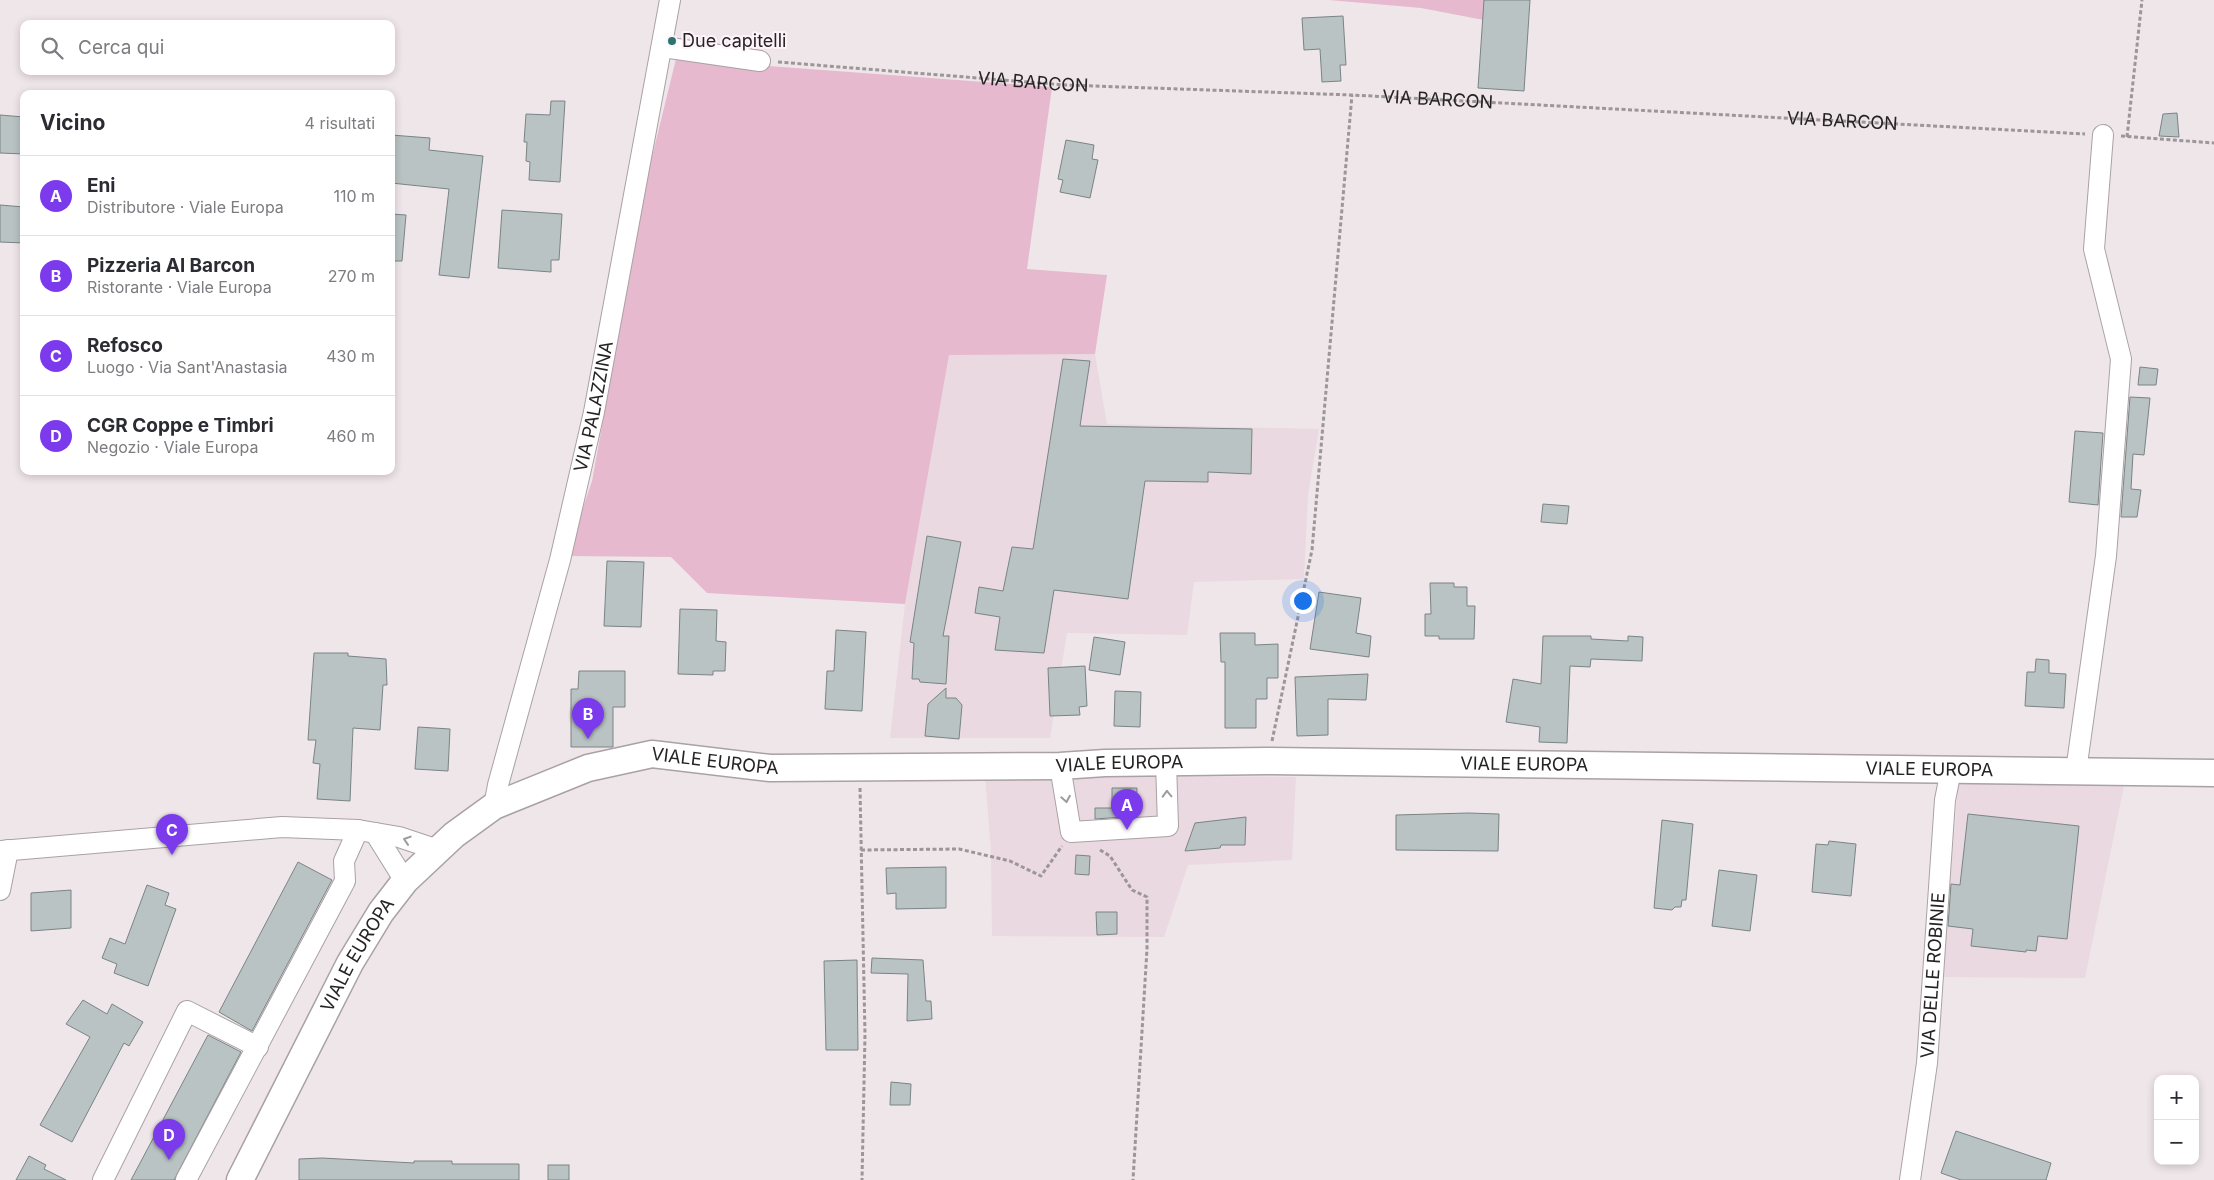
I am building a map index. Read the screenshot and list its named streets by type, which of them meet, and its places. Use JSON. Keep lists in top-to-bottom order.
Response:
{
  "streets": {
    "main road": ["VIALE EUROPA"],
    "street": ["VIA PALAZZINA", "VIA DELLE ROBINIE"],
    "path": ["VIA BARCON"]
  },
  "crossings": [
    ["VIA PALAZZINA", "VIALE EUROPA"],
    ["VIALE EUROPA", "VIA DELLE ROBINIE"]
  ],
  "places": ["Due capitelli"],
  "page": {
    "search": "Cerca qui",
    "heading": ["Vicino", "4 risultati"],
    "list": [
      {
        "mark": "A",
        "name": "Eni",
        "note": "Distributore · Viale Europa",
        "value": "110 m"
      },
      {
        "mark": "B",
        "name": "Pizzeria Al Barcon",
        "note": "Ristorante · Viale Europa",
        "value": "270 m"
      },
      {
        "mark": "C",
        "name": "Refosco",
        "note": "Luogo · Via Sant'Anastasia",
        "value": "430 m"
      },
      {
        "mark": "D",
        "name": "CGR Coppe e Timbri",
        "note": "Negozio · Viale Europa",
        "value": "460 m"
      }
    ],
    "pins": [
      "B",
      "A",
      "C",
      "D"
    ],
    "map_buttons": ["+", "−"]
  }
}
